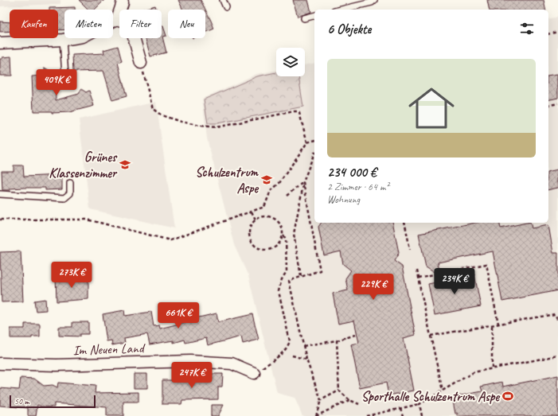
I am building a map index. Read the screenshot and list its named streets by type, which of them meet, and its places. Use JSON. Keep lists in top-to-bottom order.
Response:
{
  "streets": {
    "street": ["Im Neuen Land"]
  },
  "places": {
    "school or university": ["Grünes Klassenzimmer", "Schulzentrum Aspe"],
    "sports": ["Sporthalle Schulzentrum Aspe"]
  },
  "scale_bar": "50 m",
  "page": {
    "chip": [
      "Kaufen",
      "Mieten",
      "Filter",
      "Neu"
    ],
    "heading": "6 Objekte",
    "list": [
      {
        "name": "234 000 €",
        "note": "2 Zimmer · 64 m² · Wohnung"
      }
    ],
    "price": [
      "409K €",
      "273K €",
      "234K €",
      "229K €",
      "661K €",
      "247K €"
    ],
    "scale": "50 m"
  }
}
